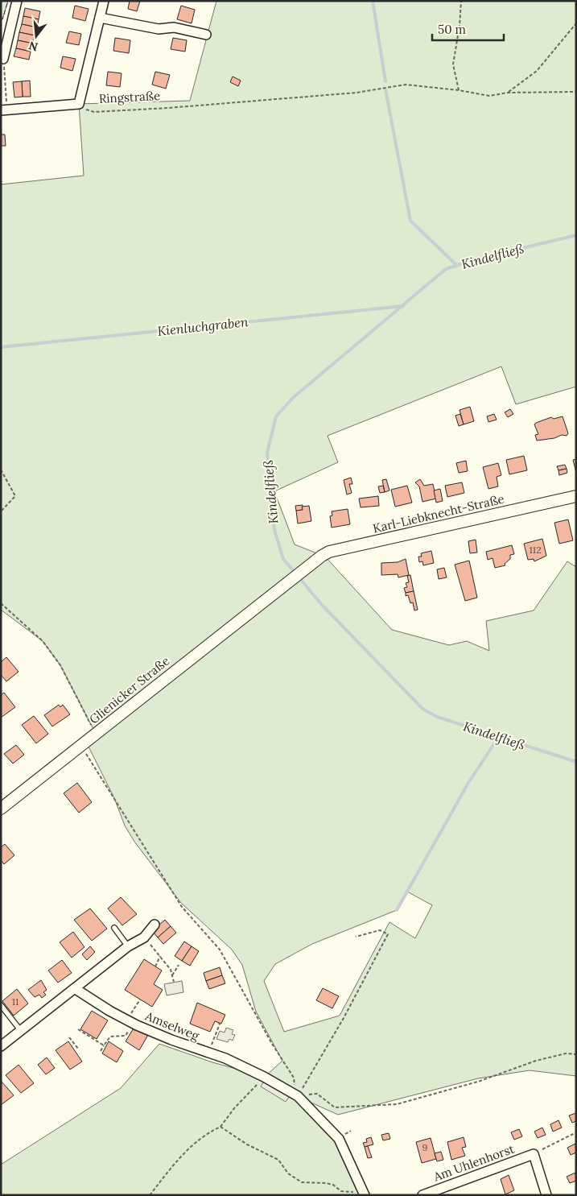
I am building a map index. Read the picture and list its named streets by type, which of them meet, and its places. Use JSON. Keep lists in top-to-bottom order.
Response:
{
  "streets": {
    "street": [
      "Karl-Liebknecht-Straße",
      "Glienicker Straße",
      "Amselweg",
      "Am Uhlenhorst"
    ],
    "path": ["Ringstraße"]
  },
  "crossings": [
    ["Karl-Liebknecht-Straße", "Glienicker Straße"]
  ],
  "water": ["Kindelfließ", "Kienluchgraben"],
  "house_numbers": ["112", "11", "9"],
  "scale_bar": "50 m",
  "north": "bottom"
}
